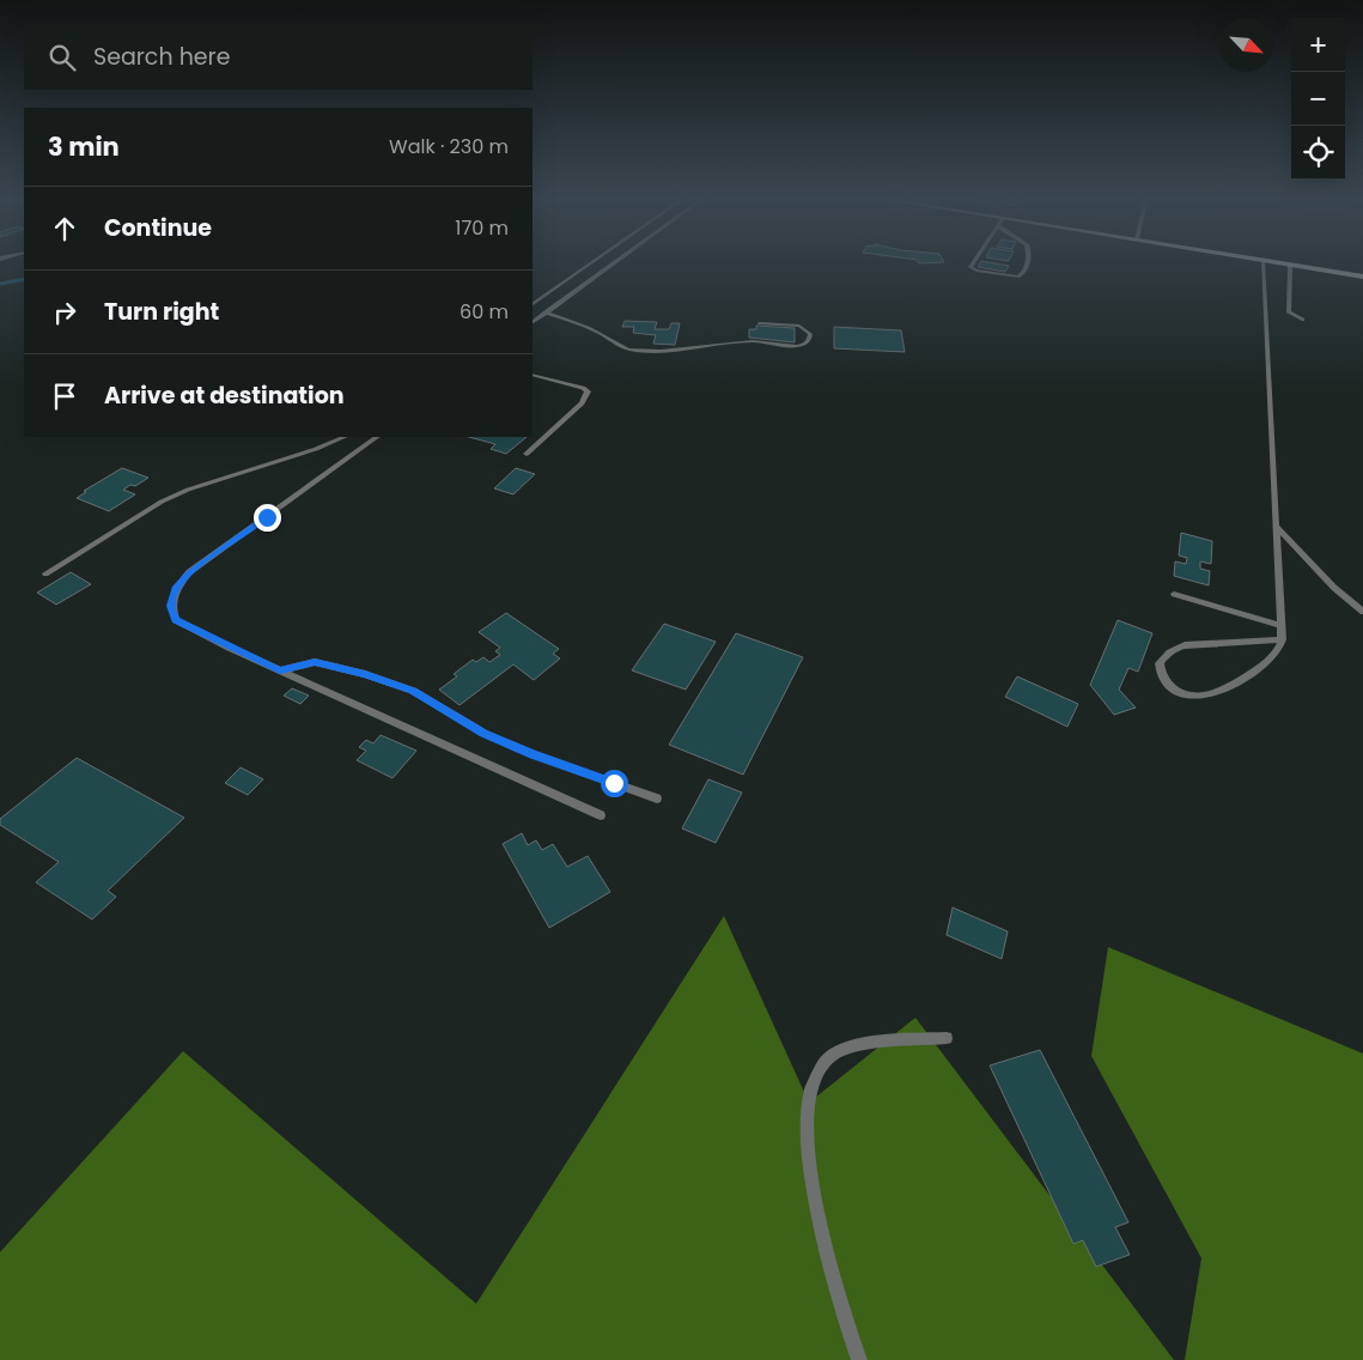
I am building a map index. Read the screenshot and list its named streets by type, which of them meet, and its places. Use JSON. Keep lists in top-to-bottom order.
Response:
{
  "north": "bottom right",
  "page": {
    "map_buttons": ["+", "−"],
    "search": "Search here",
    "heading": ["3 min", "Walk · 230 m"],
    "list": [
      ["Continue", "170 m"],
      ["Turn right", "60 m"],
      "Arrive at destination"
    ]
  }
}
